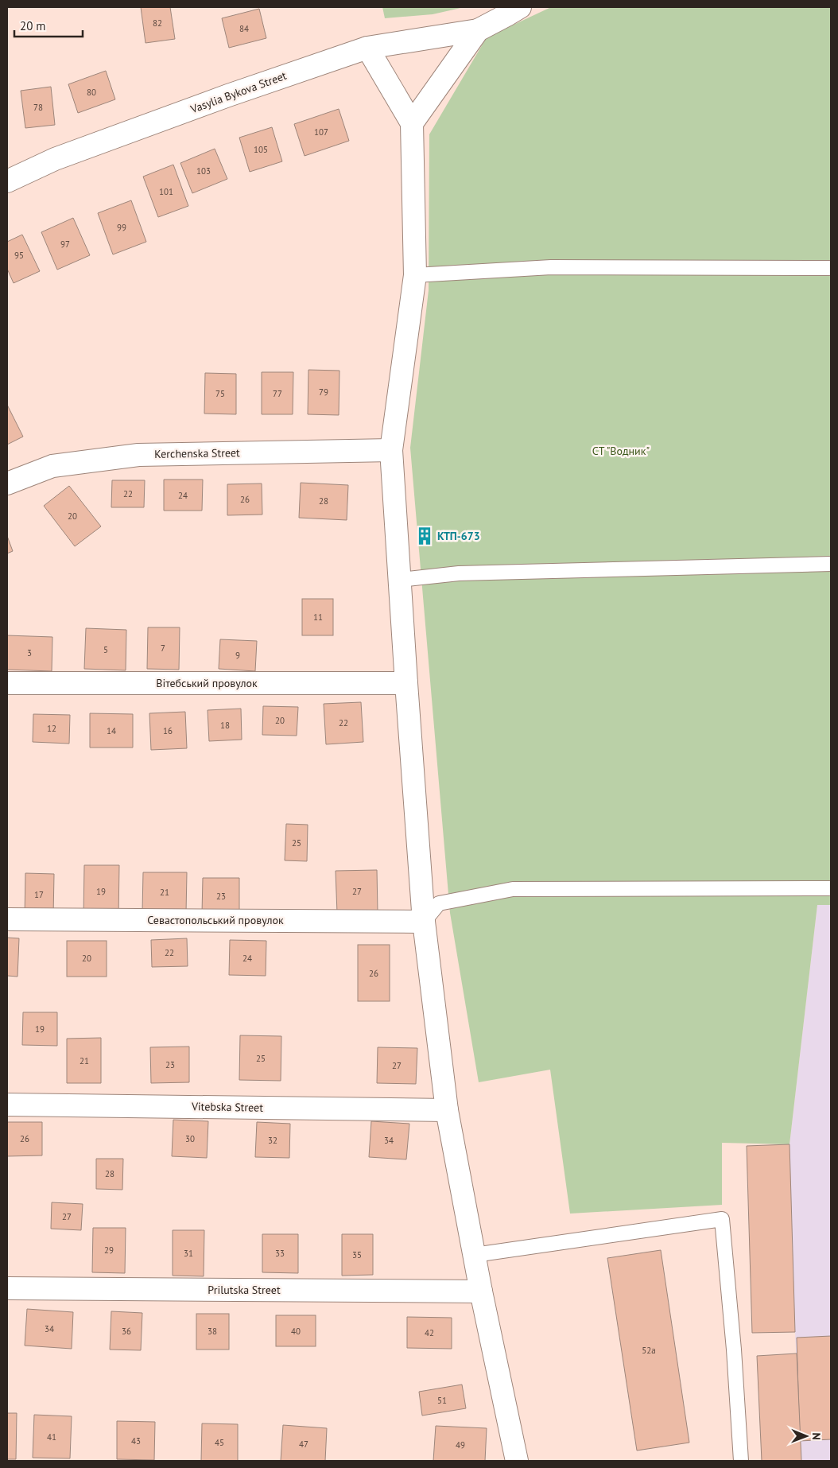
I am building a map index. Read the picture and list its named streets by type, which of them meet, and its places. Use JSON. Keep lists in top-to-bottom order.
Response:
{
  "streets": {
    "street": [
      "Vasylia Bykova Street",
      "Kerchenska Street",
      "Вітебський провулок",
      "Севастопольський провулок",
      "Vitebska Street",
      "Prilutska Street"
    ]
  },
  "parks": ["СТ \"Водник\""],
  "places": {
    "building": ["КТП-673"]
  },
  "house_numbers": [
    "82",
    "84",
    "80",
    "78",
    "107",
    "105",
    "103",
    "101",
    "99",
    "97",
    "95",
    "79",
    "75",
    "77",
    "22",
    "24",
    "26",
    "28",
    "20",
    "11",
    "7",
    "5",
    "3",
    "9",
    "20",
    "22",
    "18",
    "12",
    "14",
    "16",
    "25",
    "19",
    "27",
    "21",
    "17",
    "23",
    "22",
    "20",
    "24",
    "26",
    "19",
    "25",
    "21",
    "23",
    "27",
    "26",
    "30",
    "32",
    "34",
    "28",
    "27",
    "29",
    "31",
    "33",
    "35",
    "34",
    "36",
    "38",
    "40",
    "42",
    "52а",
    "51",
    "41",
    "43",
    "45",
    "47",
    "49"
  ],
  "scale_bar": "20 m",
  "north": "right"
}
